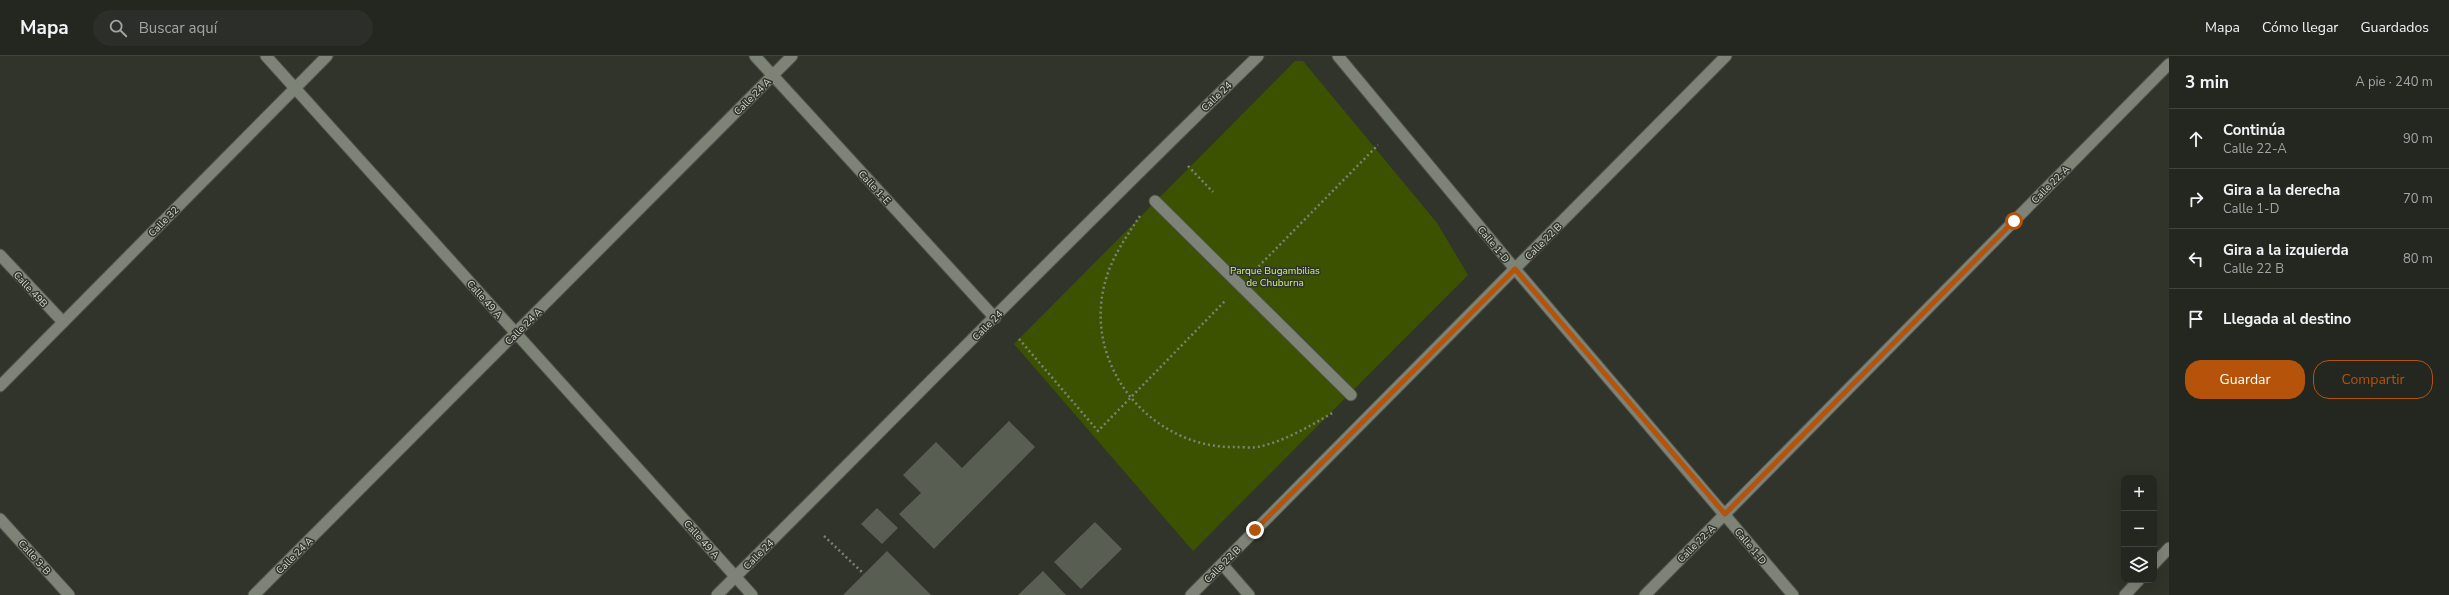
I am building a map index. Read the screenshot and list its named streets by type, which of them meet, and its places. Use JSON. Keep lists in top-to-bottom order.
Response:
{
  "streets": {
    "street": [
      "Calle 24 A",
      "Calle 24",
      "Calle 22-A",
      "Calle 1-E",
      "Calle 32",
      "Calle 22 B",
      "Calle 1-D",
      "Calle 49B",
      "Calle 49 A",
      "Calle 3-B"
    ]
  },
  "crossings": [
    ["Calle 24 A", "Calle 1-E"],
    ["Calle 24 A", "Calle 49 A"],
    ["Calle 24", "Calle 1-E"],
    ["Calle 24", "Calle 49 A"],
    ["Calle 22-A", "Calle 1-D"],
    ["Calle 32", "Calle 49B"],
    ["Calle 32", "Calle 49 A"],
    ["Calle 22 B", "Calle 1-D"]
  ],
  "parks": ["Parque Bugambilias de Chuburna"],
  "page": {
    "header": "Mapa",
    "search": "Buscar aquí",
    "nav": ["Mapa", "Cómo llegar", "Guardados"],
    "heading": ["3 min", "A pie · 240 m"],
    "list": [
      ["Continúa", "Calle 22-A", "90 m"],
      ["Gira a la derecha", "Calle 1-D", "70 m"],
      ["Gira a la izquierda", "Calle 22 B", "80 m"],
      "Llegada al destino"
    ],
    "buttons": ["Guardar", "Compartir"],
    "map_buttons": ["+", "−"]
  }
}
